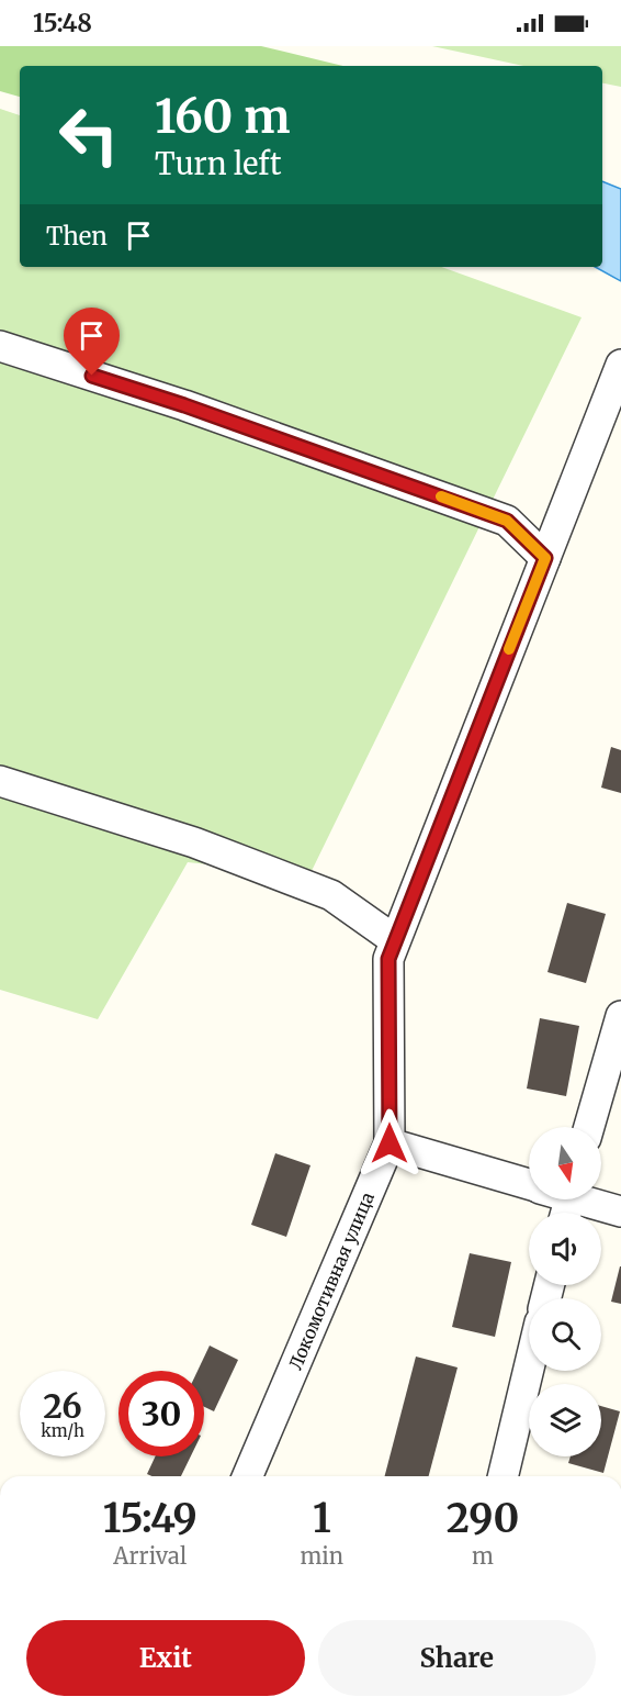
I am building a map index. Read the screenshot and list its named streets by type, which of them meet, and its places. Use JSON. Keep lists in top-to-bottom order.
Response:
{
  "streets": {
    "street": ["Локомотивная улица"]
  },
  "north": "bottom",
  "page": {
    "status": "15:48",
    "turn": ["160 m", "Turn left"],
    "then": "Then",
    "speed": "26 km/h",
    "limit": "30",
    "eta": [
      "15:49",
      "Arrival",
      "1",
      "min",
      "290",
      "m"
    ],
    "buttons": ["Exit", "Share"]
  }
}
